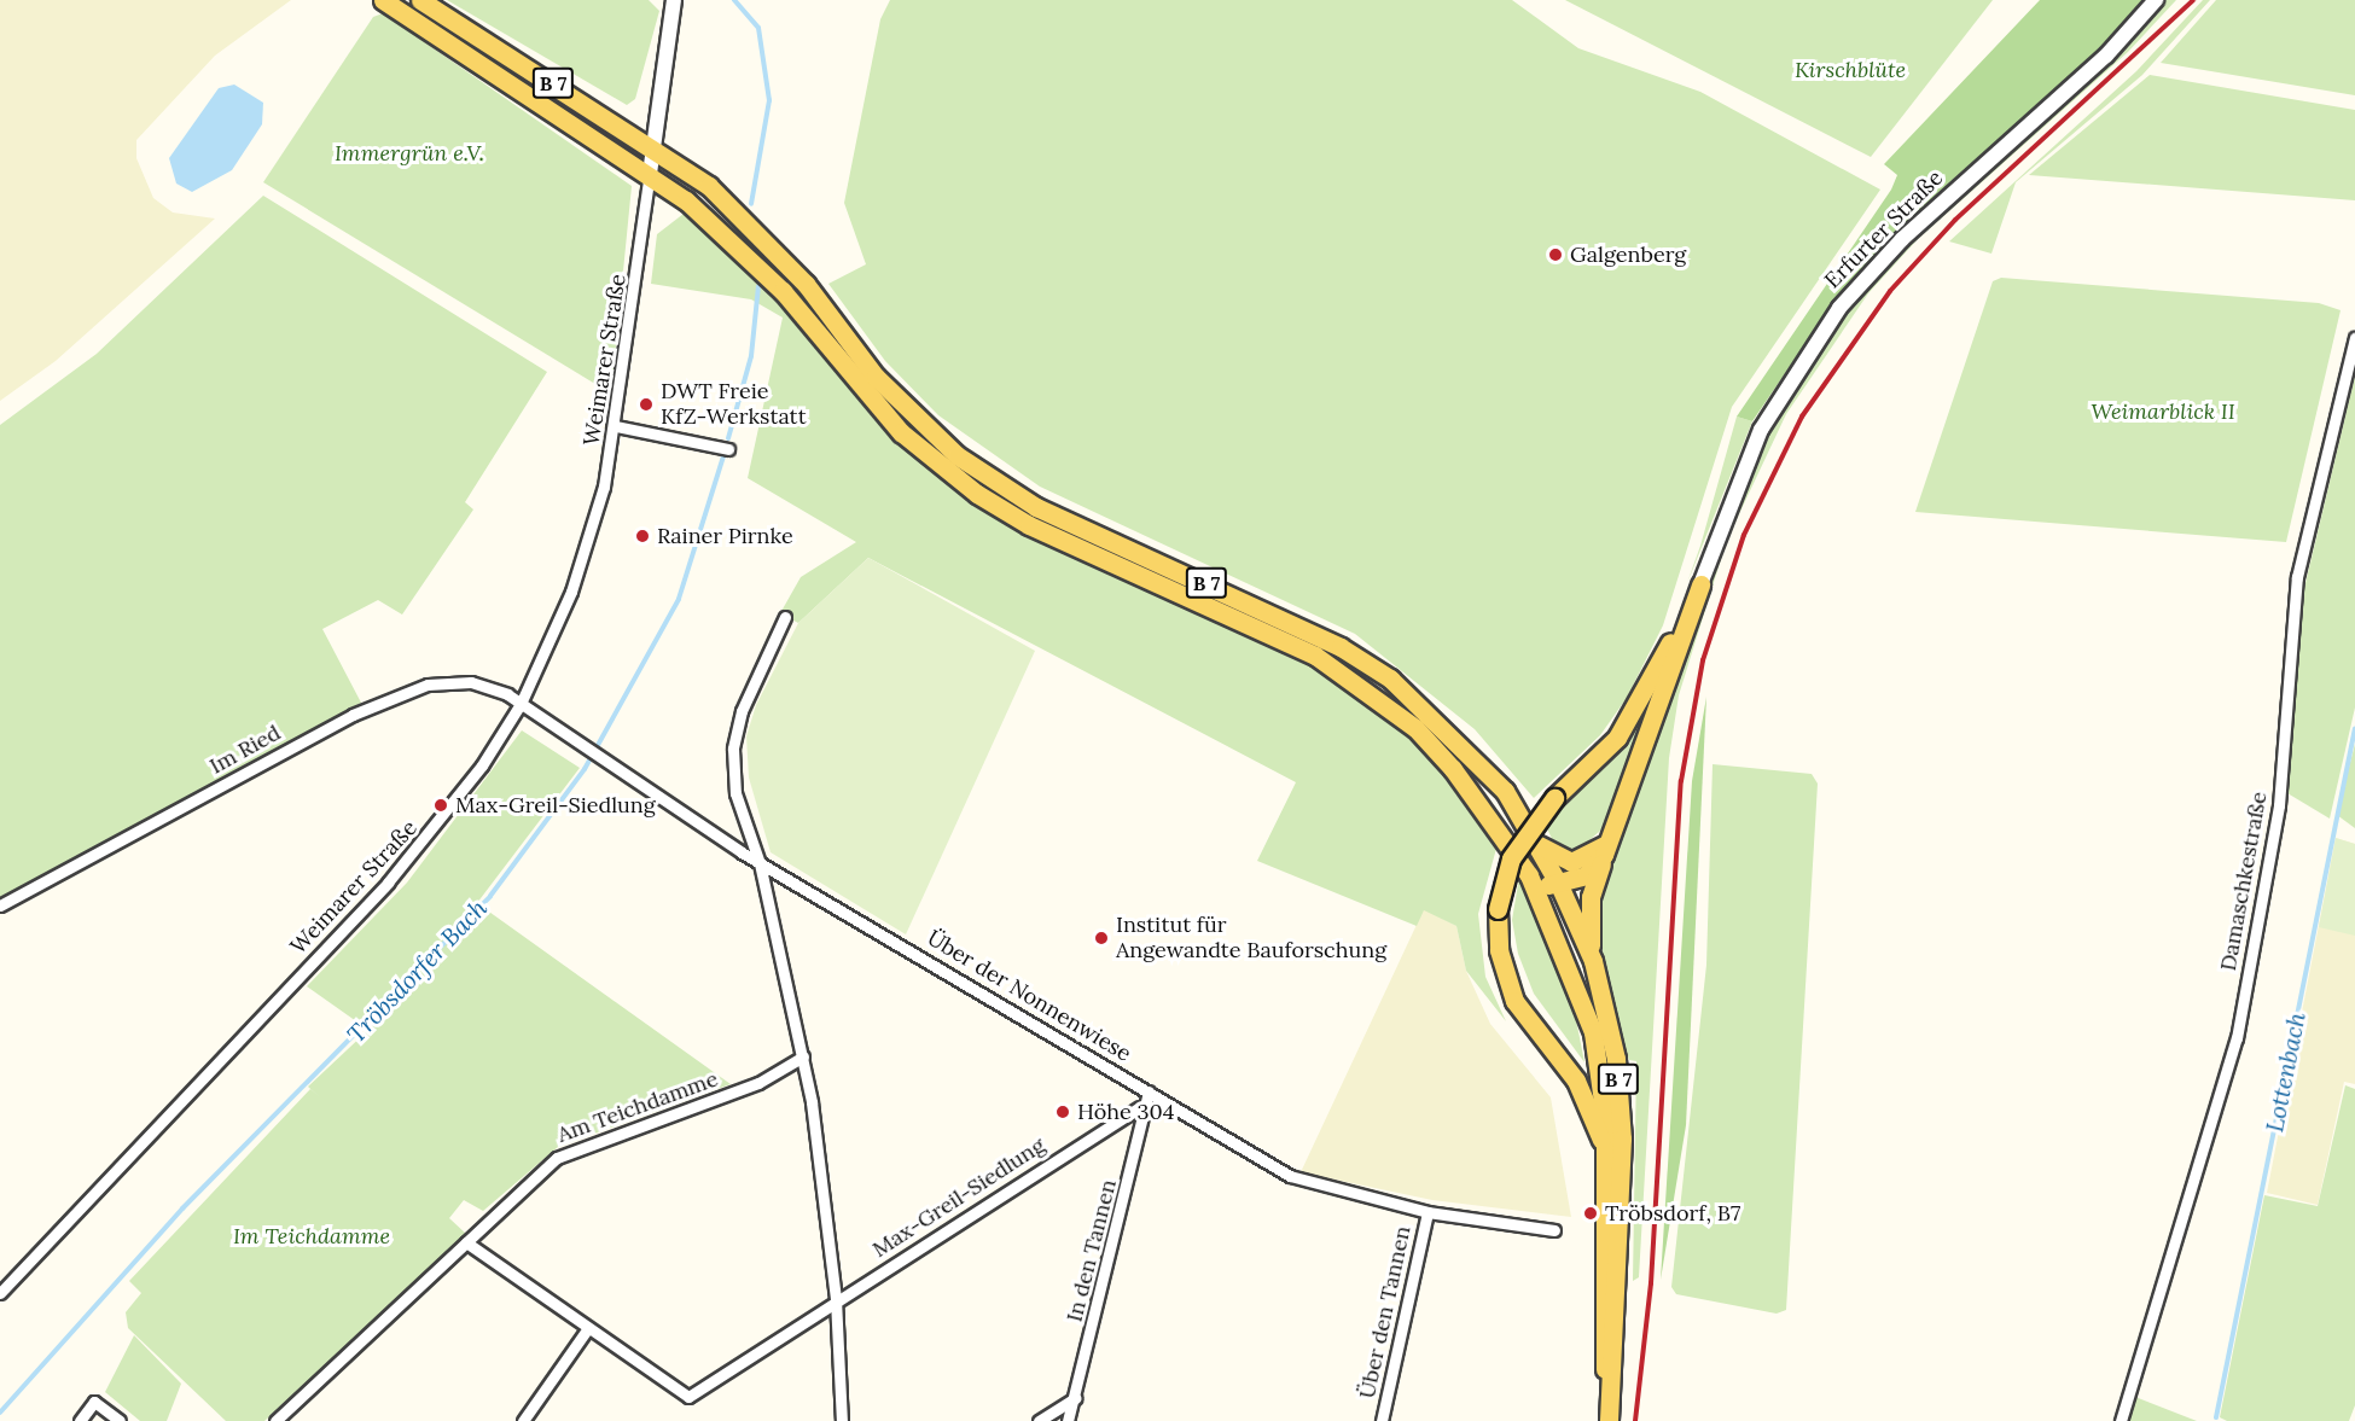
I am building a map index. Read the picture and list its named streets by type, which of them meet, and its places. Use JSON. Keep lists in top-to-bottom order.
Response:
{
  "streets": {
    "main road": ["B 7"],
    "street": [
      "Erfurter Straße",
      "Weimarer Straße",
      "Im Ried",
      "Damaschkestraße",
      "Über der Nonnenwiese",
      "Am Teichdamme",
      "Max-Greil-Siedlung",
      "In den Tannen",
      "Über den Tannen"
    ]
  },
  "crossings": [
    ["B 7", "Erfurter Straße"],
    ["B 7", "Weimarer Straße"],
    ["Weimarer Straße", "Im Ried"],
    ["Weimarer Straße", "Über der Nonnenwiese"],
    ["Im Ried", "Über der Nonnenwiese"],
    ["Über der Nonnenwiese", "In den Tannen"],
    ["Über der Nonnenwiese", "Über den Tannen"],
    ["Max-Greil-Siedlung", "In den Tannen"]
  ],
  "water": ["Tröbsdorfer Bach", "Lottenbach"],
  "parks": [
    "Kirschblüte",
    "Immergrün e.V.",
    "Weimarblick II",
    "Im Teichdamme"
  ],
  "places": [
    "Galgenberg",
    "DWT Freie KfZ-Werkstatt",
    "Rainer Pirnke",
    "Max-Greil-Siedlung",
    "Institut für Angewandte Bauforschung",
    "Höhe 304",
    "Tröbsdorf, B7"
  ]
}
